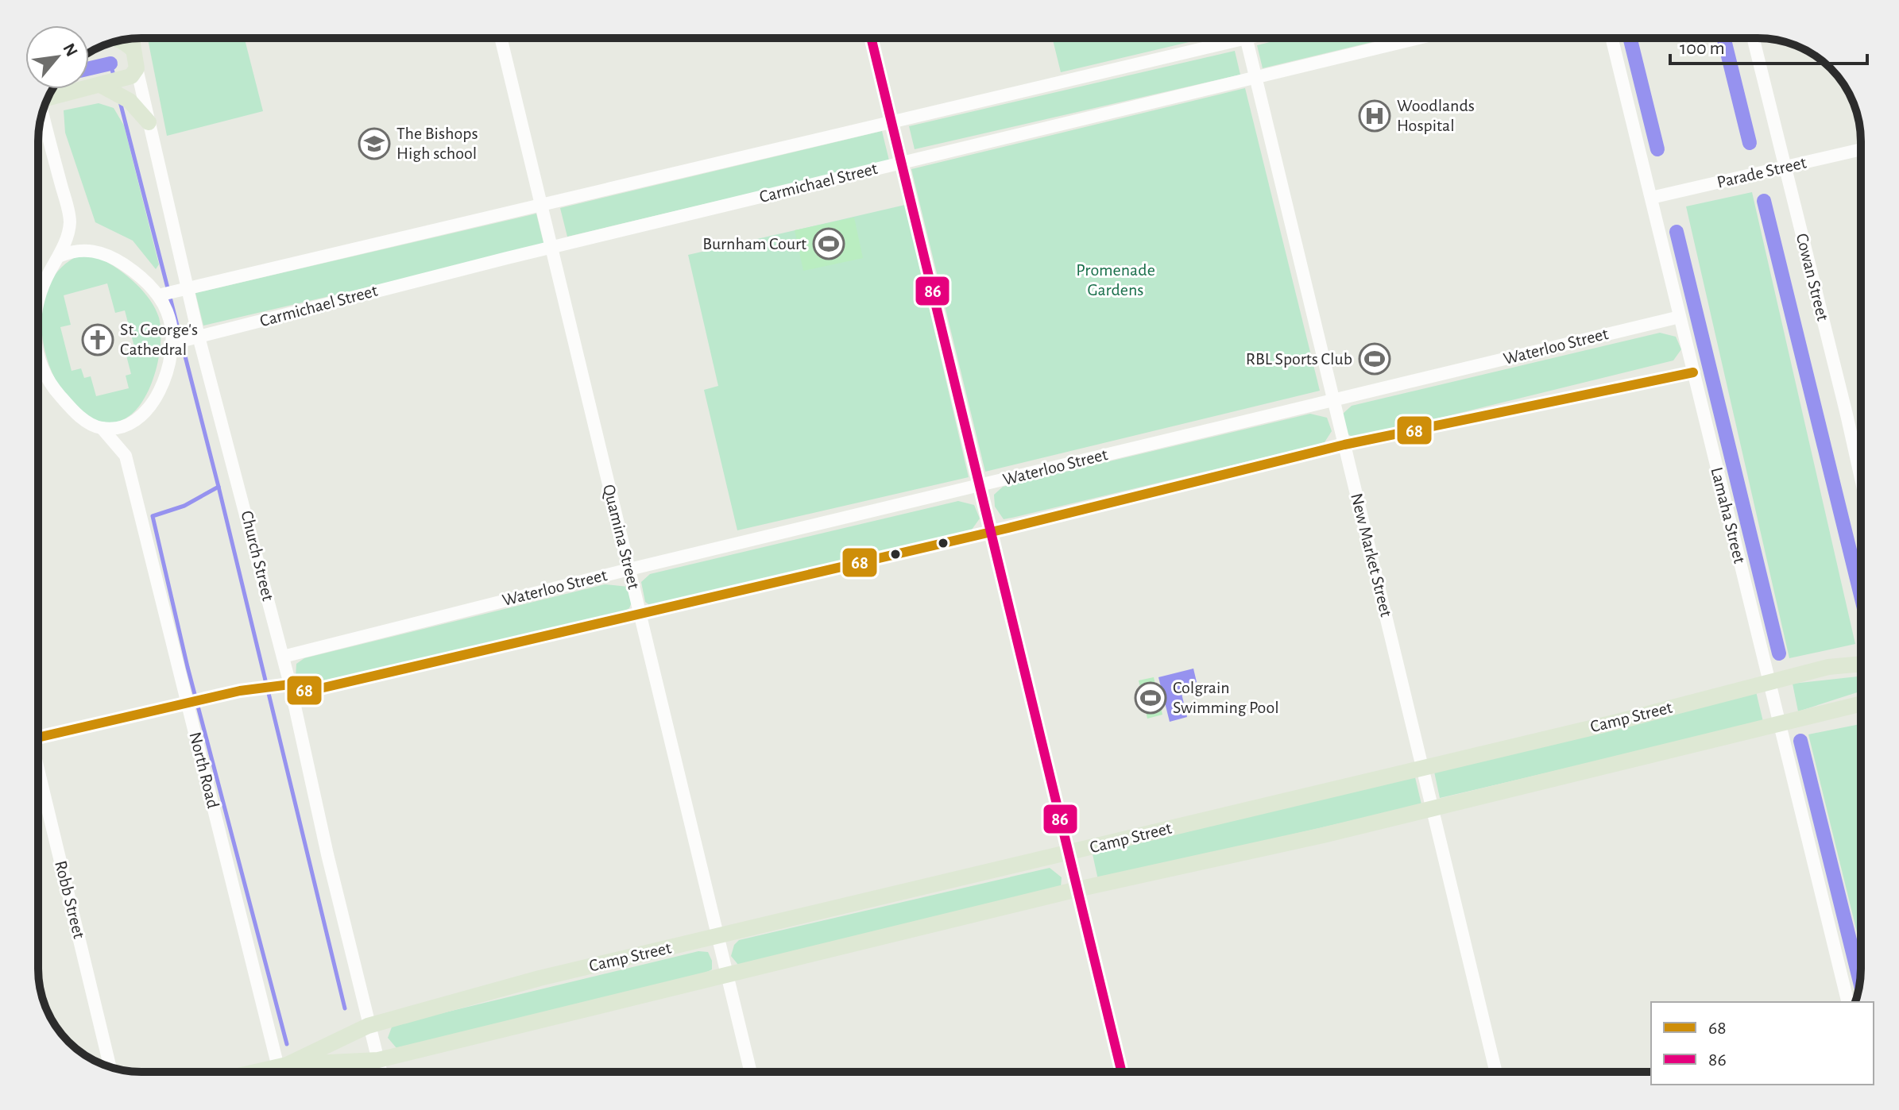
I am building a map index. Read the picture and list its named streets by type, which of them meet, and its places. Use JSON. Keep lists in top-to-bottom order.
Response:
{
  "streets": {
    "main road": ["Church Street", "Camp Street"],
    "street": [
      "Parade Street",
      "Carmichael Street",
      "Cowan Street",
      "Waterloo Street",
      "Lamaha Street",
      "Quamina Street",
      "New Market Street",
      "North Road",
      "Robb Street"
    ]
  },
  "crossings": [
    ["Parade Street", "Cowan Street"],
    ["Parade Street", "Lamaha Street"],
    ["Carmichael Street", "Quamina Street"],
    ["Carmichael Street", "New Market Street"],
    ["Carmichael Street", "Church Street"],
    ["Waterloo Street", "Lamaha Street"],
    ["Waterloo Street", "Quamina Street"],
    ["Waterloo Street", "New Market Street"],
    ["Waterloo Street", "Church Street"],
    ["Lamaha Street", "Camp Street"],
    ["Quamina Street", "Camp Street"],
    ["New Market Street", "Camp Street"],
    ["Church Street", "Camp Street"],
    ["Camp Street", "North Road"]
  ],
  "parks": ["Promenade Gardens"],
  "places": {
    "hospital": ["Woodlands Hospital"],
    "school or university": ["The Bishops High school"],
    "sports": ["Burnham Court", "RBL Sports Club", "Colgrain Swimming Pool"],
    "church": ["St. George's Cathedral"]
  },
  "lines": ["transit line 86", "transit line 68"],
  "legend": ["68", "86"],
  "scale_bar": "100 m",
  "north": "top right"
}
